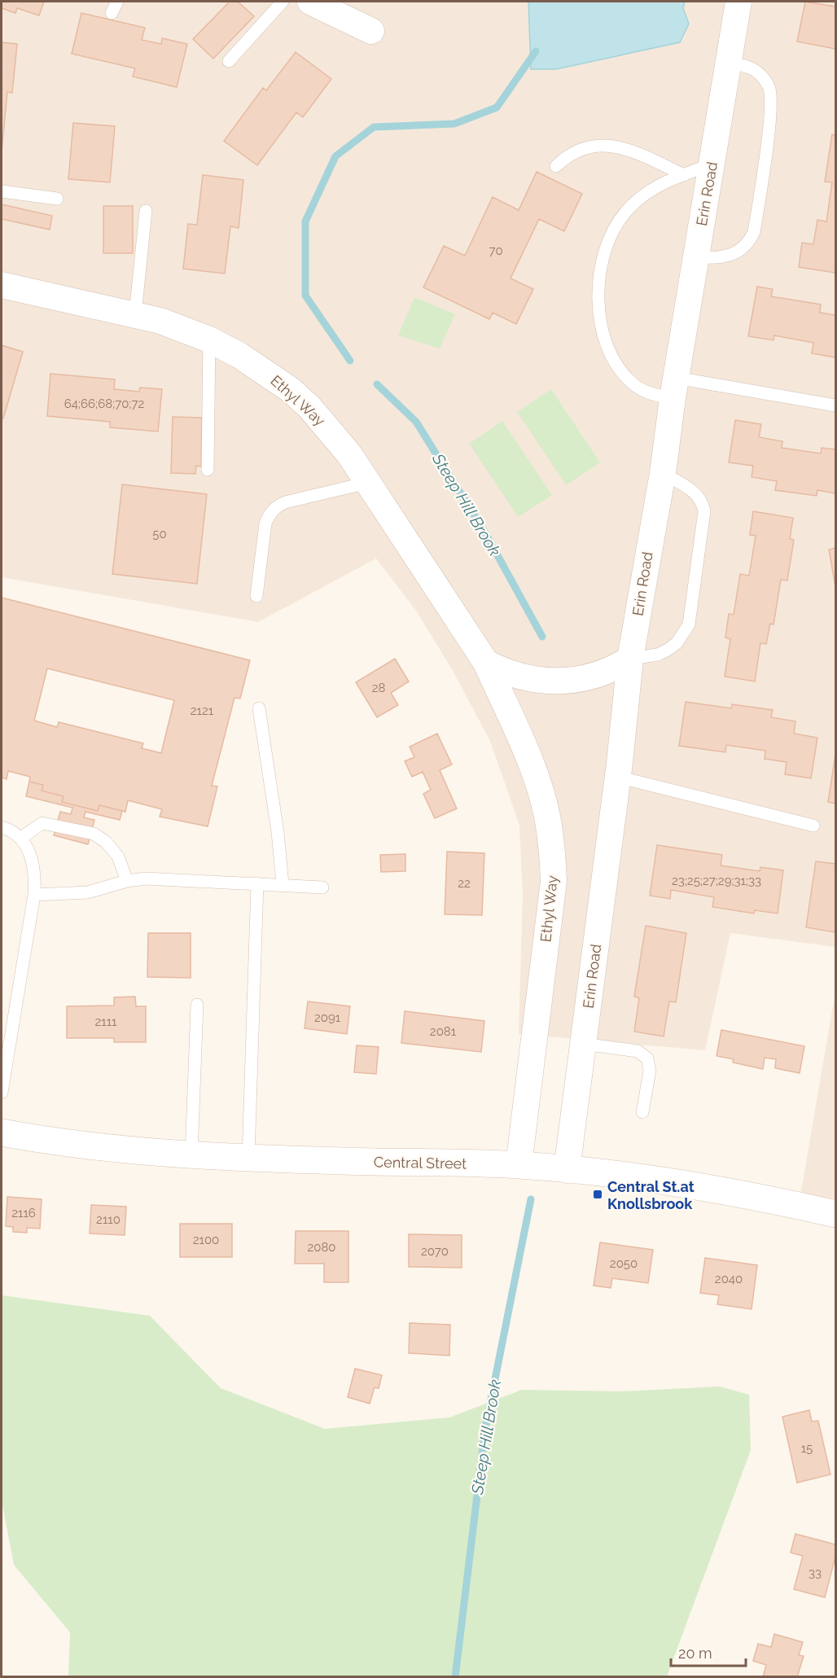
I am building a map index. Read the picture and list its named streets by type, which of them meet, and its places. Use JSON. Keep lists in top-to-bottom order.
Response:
{
  "streets": {
    "main road": ["Central Street"],
    "street": ["Erin Road", "Ethyl Way"]
  },
  "crossings": [
    ["Erin Road", "Central Street"],
    ["Ethyl Way", "Central Street"]
  ],
  "water": ["Steep Hill Brook"],
  "places": {
    "transit": ["Central St.at Knollsbrook"]
  },
  "house_numbers": [
    "70",
    "64;66;68;70;72",
    "50",
    "28",
    "2121",
    "23;25;27;29;31;33",
    "22",
    "2091",
    "2111",
    "2081",
    "2116",
    "2110",
    "2100",
    "2080",
    "2070",
    "2050",
    "2040",
    "15",
    "33"
  ],
  "scale_bar": "20 m"
}
